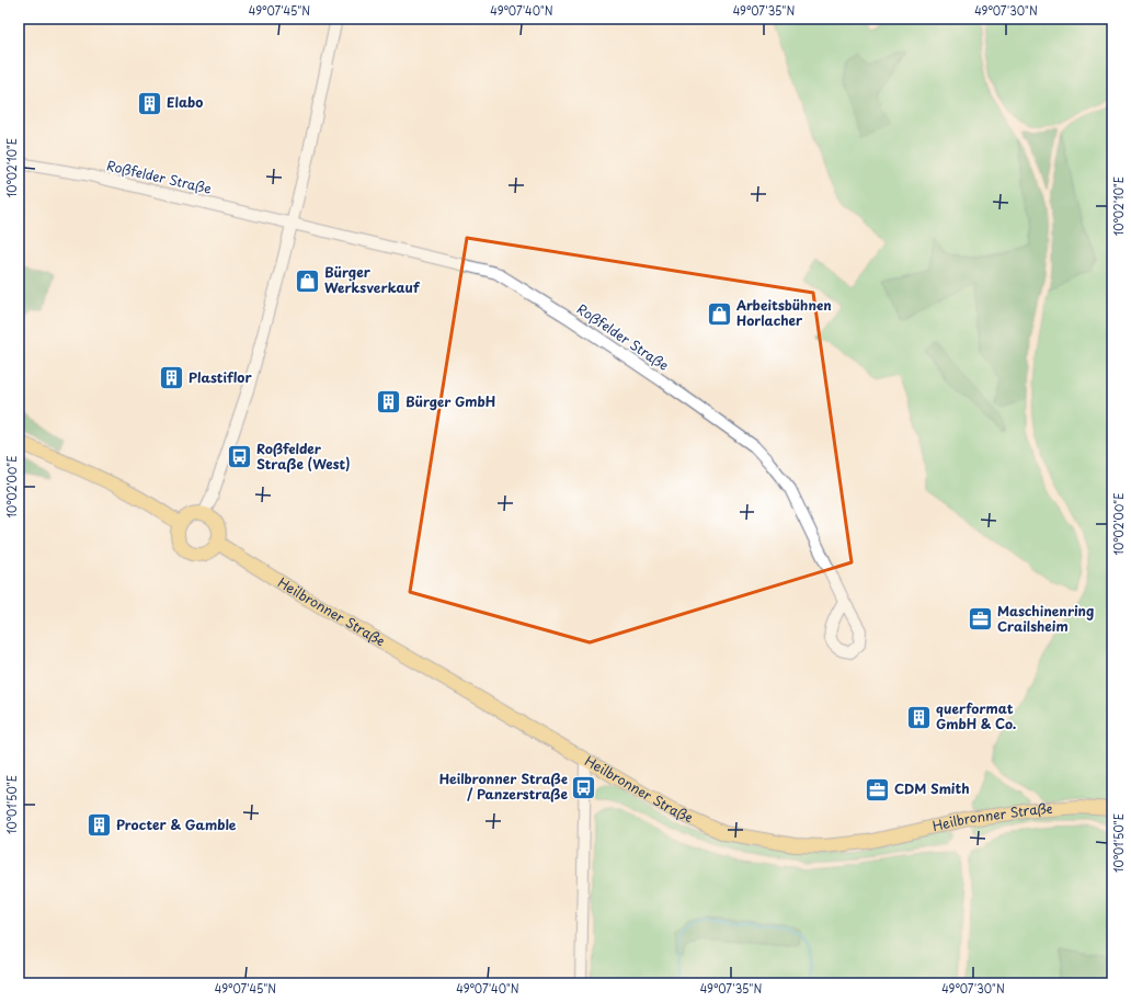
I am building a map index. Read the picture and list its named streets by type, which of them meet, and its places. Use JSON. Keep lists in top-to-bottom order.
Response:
{
  "streets": {
    "main road": ["Heilbronner Straße"],
    "street": ["Roßfelder Straße"]
  },
  "places": {
    "building": [
      "Elabo",
      "Plastiflor",
      "Bürger GmbH",
      "querformat GmbH & Co.",
      "Procter & Gamble"
    ],
    "shop": ["Bürger Werksverkauf", "Arbeitsbühnen Horlacher"],
    "bus stop": ["Roßfelder Straße (West)", "Heilbronner Straße / Panzerstraße"],
    "office": ["Maschinenring Crailsheim", "CDM Smith"]
  },
  "coordinates": [
    "49°07'45\"N",
    "49°07'40\"N",
    "49°07'35\"N",
    "49°07'30\"N",
    "10°02'10\"E",
    "10°02'00\"E",
    "10°01'50\"E"
  ]
}
